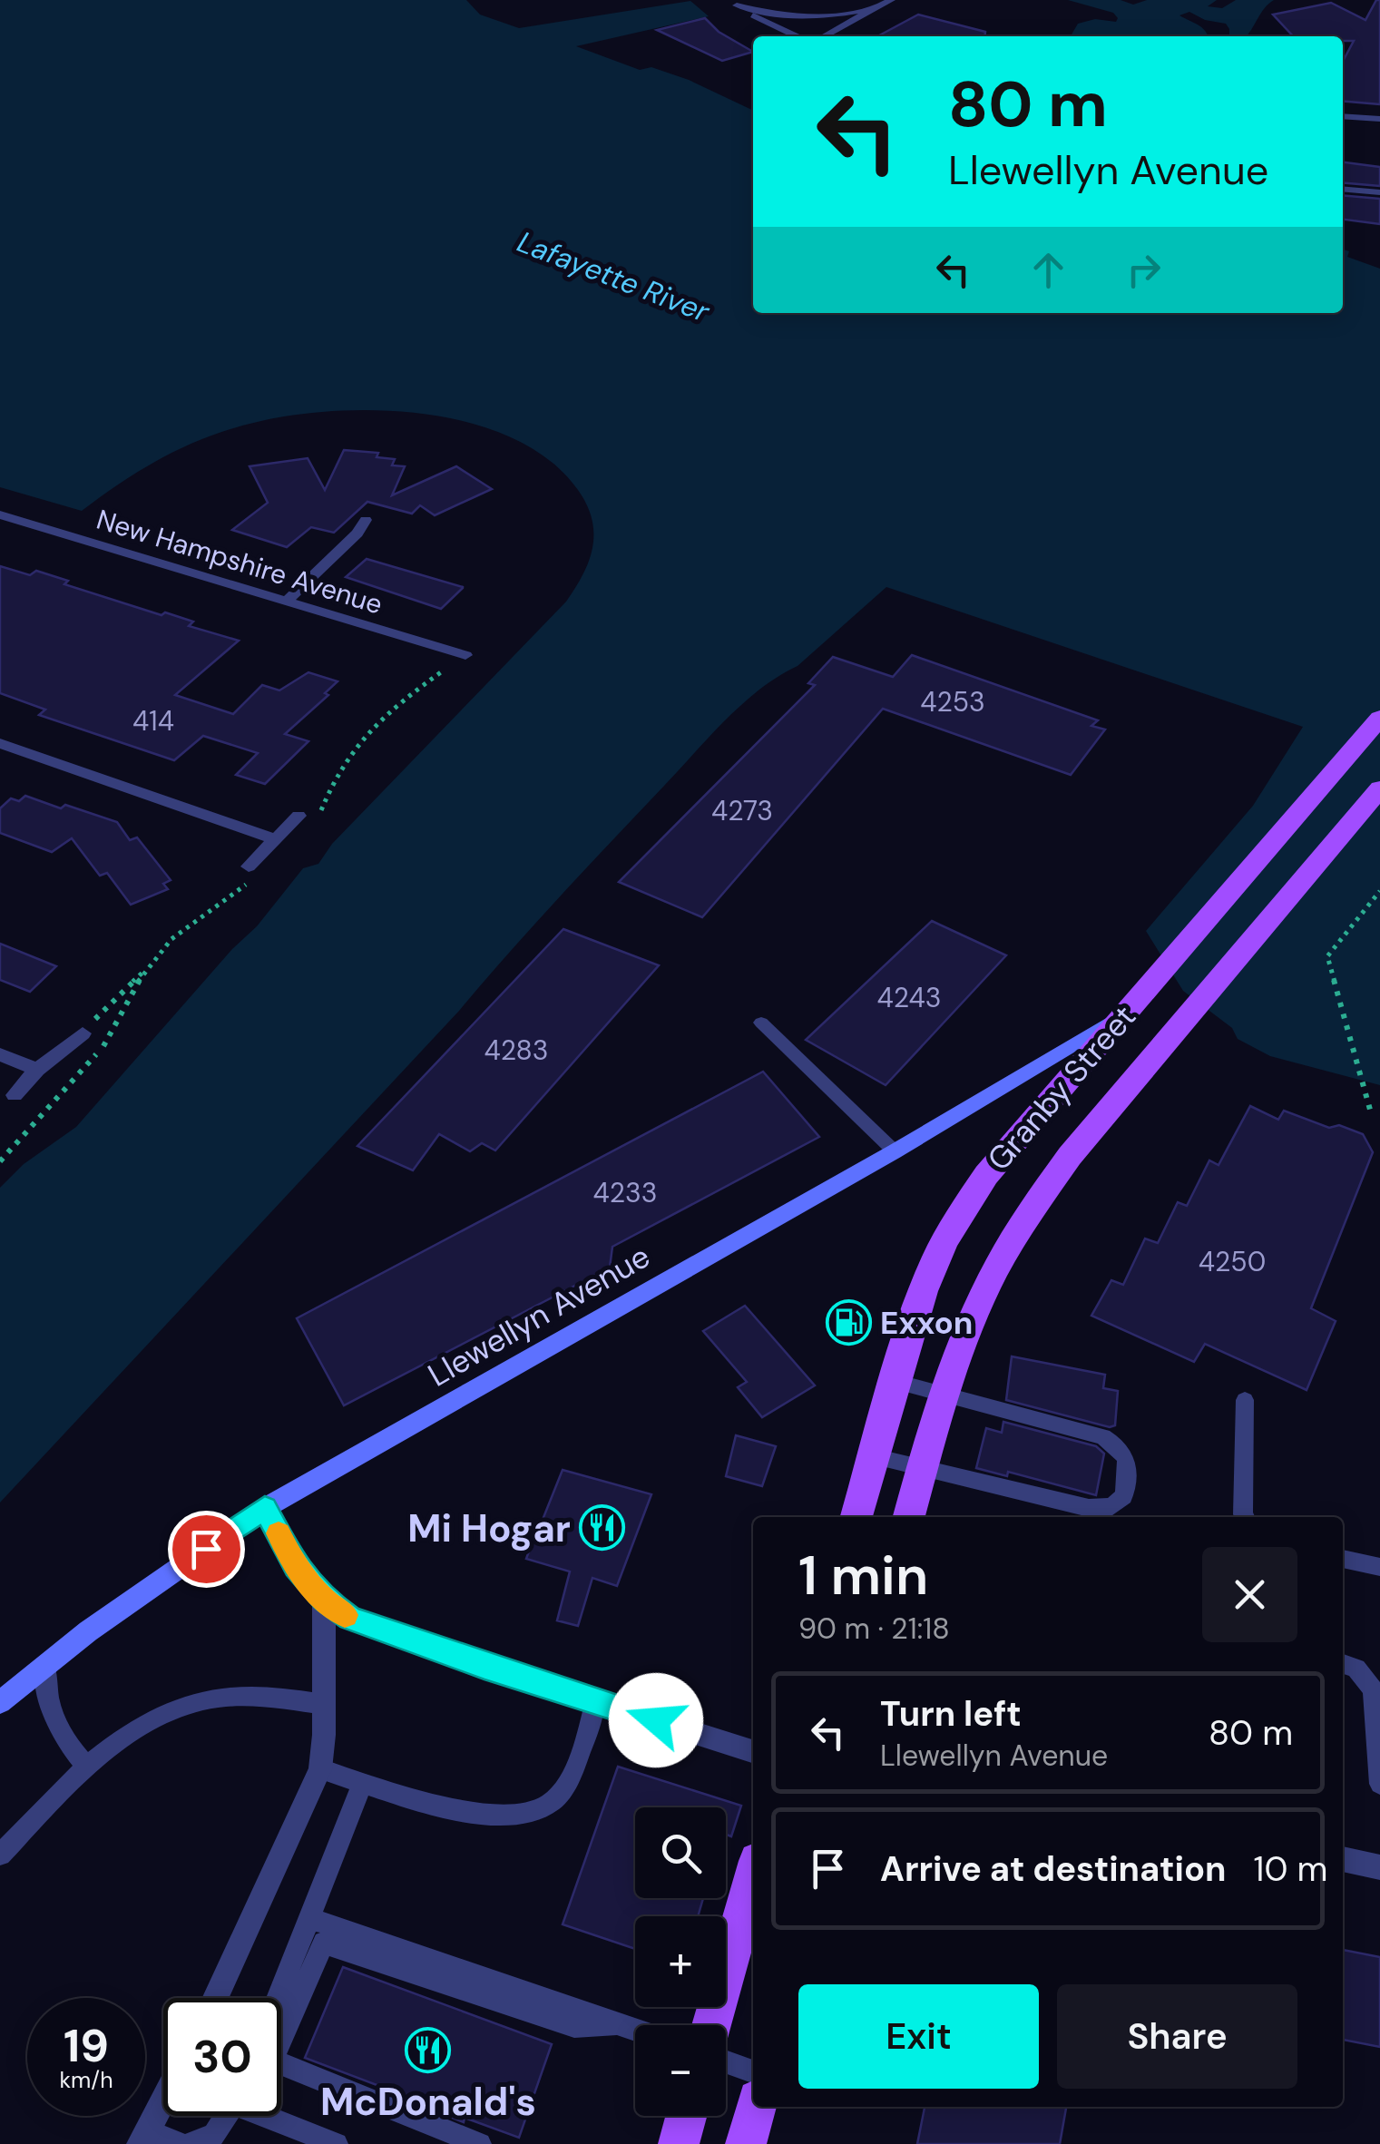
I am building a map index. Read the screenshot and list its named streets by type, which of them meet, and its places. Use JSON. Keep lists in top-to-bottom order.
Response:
{
  "streets": {
    "main road": ["Granby Street"],
    "street": ["New Hampshire Avenue", "Llewellyn Avenue"]
  },
  "crossings": [
    ["Granby Street", "Llewellyn Avenue"]
  ],
  "water": ["Lafayette River"],
  "places": {
    "fuel station": ["Exxon"],
    "restaurant": ["Mi Hogar", "McDonald's"]
  },
  "house_numbers": [
    "4253",
    "414",
    "4273",
    "4243",
    "4283",
    "4233",
    "4250"
  ],
  "page": {
    "turn": ["80 m", "Llewellyn Avenue"],
    "heading": ["1 min", "90 m · 21:18"],
    "list": [
      {
        "name": "Turn left",
        "note": "Llewellyn Avenue",
        "value": "80 m"
      },
      {
        "name": "Arrive at destination",
        "value": "10 m"
      }
    ],
    "map_buttons": ["+", "−"],
    "buttons": ["Exit", "Share"],
    "speed": "19 km/h",
    "limit": "30"
  }
}
